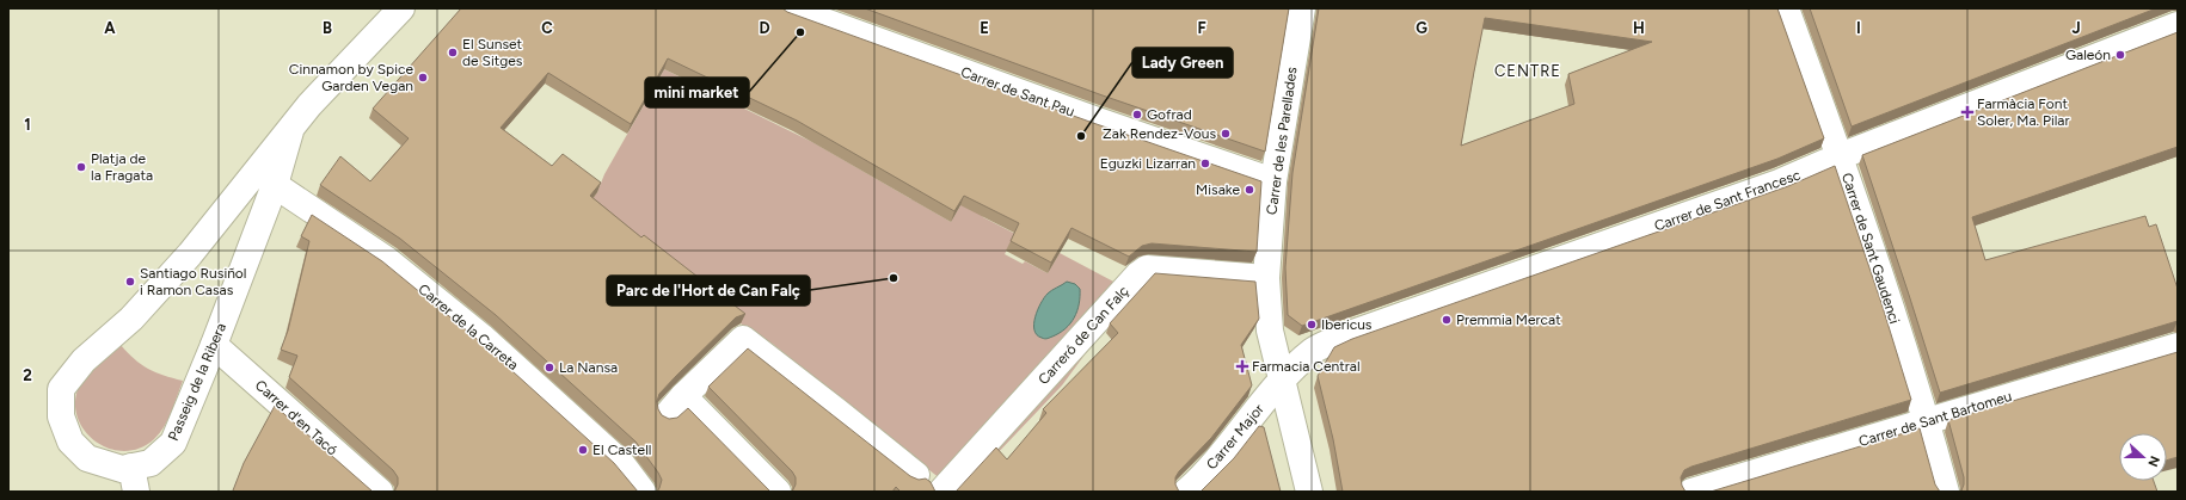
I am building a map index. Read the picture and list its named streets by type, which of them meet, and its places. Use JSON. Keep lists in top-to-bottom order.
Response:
{
  "streets": {
    "street": [
      "Carrer de Sant Pau",
      "Carrer de les Parellades",
      "Carrer de Sant Francesc",
      "Carrer de Sant Gaudenci",
      "Carrer de la Carreta",
      "Carreró de Can Falç",
      "Passeig de la Ribera",
      "Carrer d'en Tacó",
      "Carrer de Sant Bartomeu",
      "Carrer Major"
    ]
  },
  "crossings": [
    ["Carrer de Sant Pau", "Carrer de les Parellades"],
    ["Carrer de les Parellades", "Carrer de Sant Francesc"],
    ["Carrer de les Parellades", "Carreró de Can Falç"],
    ["Carrer de les Parellades", "Carrer Major"],
    ["Carrer de Sant Francesc", "Carrer de Sant Gaudenci"],
    ["Carrer de Sant Francesc", "Carrer Major"],
    ["Carrer de Sant Gaudenci", "Carrer de Sant Bartomeu"],
    ["Carrer de la Carreta", "Passeig de la Ribera"],
    ["Passeig de la Ribera", "Carrer d'en Tacó"]
  ],
  "districts": ["CENTRE"],
  "places": {
    "other": [
      "mini market",
      "El Sunset de Sitges",
      "Galeón",
      "Cinnamon by Spice Garden Vegan",
      "Gofrad",
      "Zak Rendez-Vous",
      "Lady Green",
      "Eguzki Lizarran",
      "Platja de la Fragata",
      "Misake",
      "Parc de l'Hort de Can Falç",
      "Santiago Rusiñol i Ramon Casas",
      "Premmia Mercat",
      "Ibericus",
      "La Nansa",
      "El Castell"
    ],
    "health": ["Farmàcia Font Soler, Ma. Pilar", "Farmacia Central"]
  },
  "north": "right",
  "grid": {
    "columns": [
      "A",
      "B",
      "C",
      "D",
      "E",
      "F",
      "G",
      "H",
      "I",
      "J"
    ],
    "rows": ["1", "2"]
  }
}
